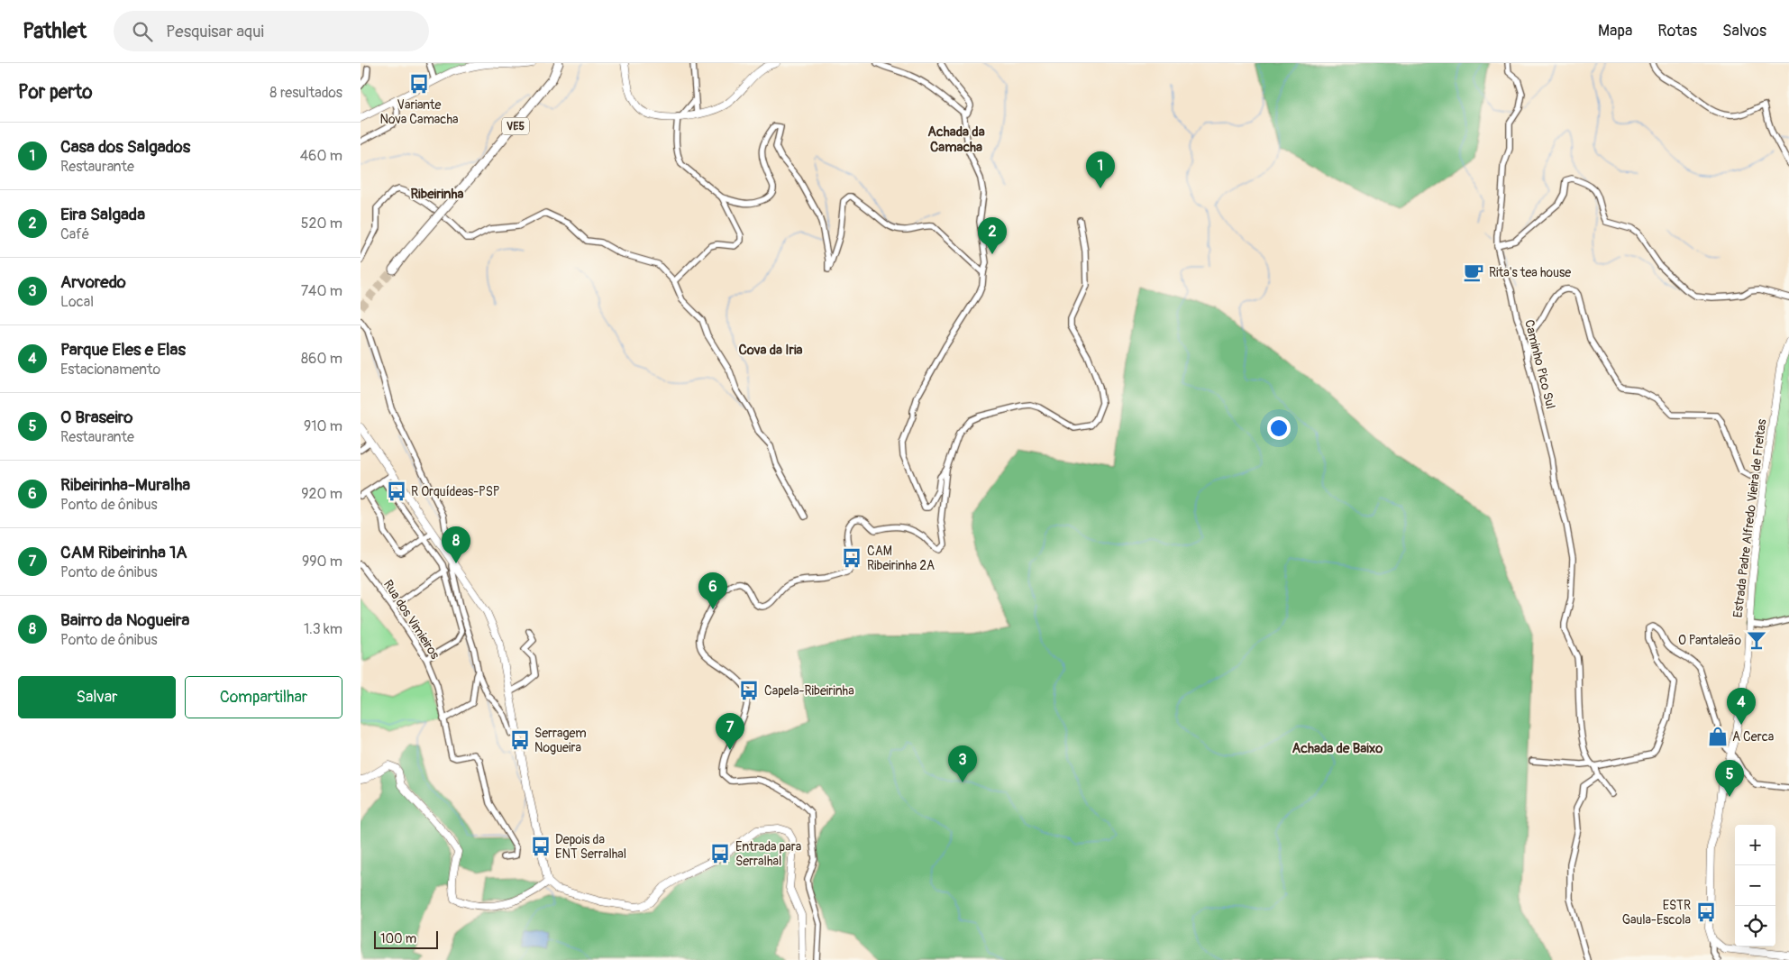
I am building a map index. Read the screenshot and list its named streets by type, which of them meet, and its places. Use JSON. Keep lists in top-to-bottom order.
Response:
{
  "streets": {
    "main road": ["VE5", "Estrada Padre Alfredo Vieira de Freitas"],
    "street": ["Caminho Pico Sul", "Rua dos Vimieiros"]
  },
  "districts": [
    "Achada da Camacha",
    "Ribeirinha",
    "Cova da Iria",
    "Achada de Baixo"
  ],
  "places": {
    "bus stop": [
      "Variante Nova Camacha",
      "R Orquídeas-PSP",
      "CAM Ribeirinha 2A",
      "Capela-Ribeirinha",
      "Serragem Nogueira",
      "Depois da ENT Serralhal",
      "Entrada para Serralhal",
      "ESTR Gaula-Escola"
    ],
    "cafe": ["Rita's tea house"],
    "bar": ["O Pantaleão"],
    "shop": ["A Cerca"]
  },
  "scale_bar": "100 m",
  "page": {
    "header": "Pathlet",
    "search": "Pesquisar aqui",
    "nav": ["Mapa", "Rotas", "Salvos"],
    "heading": ["Por perto", "8 resultados"],
    "list": [
      {
        "mark": "1",
        "name": "Casa dos Salgados",
        "note": "Restaurante",
        "value": "460 m"
      },
      {
        "mark": "2",
        "name": "Eira Salgada",
        "note": "Café",
        "value": "520 m"
      },
      {
        "mark": "3",
        "name": "Arvoredo",
        "note": "Local",
        "value": "740 m"
      },
      {
        "mark": "4",
        "name": "Parque Eles e Elas",
        "note": "Estacionamento",
        "value": "860 m"
      },
      {
        "mark": "5",
        "name": "O Braseiro",
        "note": "Restaurante",
        "value": "910 m"
      },
      {
        "mark": "6",
        "name": "Ribeirinha-Muralha",
        "note": "Ponto de ônibus",
        "value": "920 m"
      },
      {
        "mark": "7",
        "name": "CAM Ribeirinha 1A",
        "note": "Ponto de ônibus",
        "value": "990 m"
      },
      {
        "mark": "8",
        "name": "Bairro da Nogueira",
        "note": "Ponto de ônibus",
        "value": "1.3 km"
      }
    ],
    "pins": [
      "1",
      "2",
      "8",
      "6",
      "4",
      "7",
      "3",
      "5"
    ],
    "buttons": ["Salvar", "Compartilhar"],
    "map_buttons": ["+", "−"],
    "scale": "100 m"
  }
}
